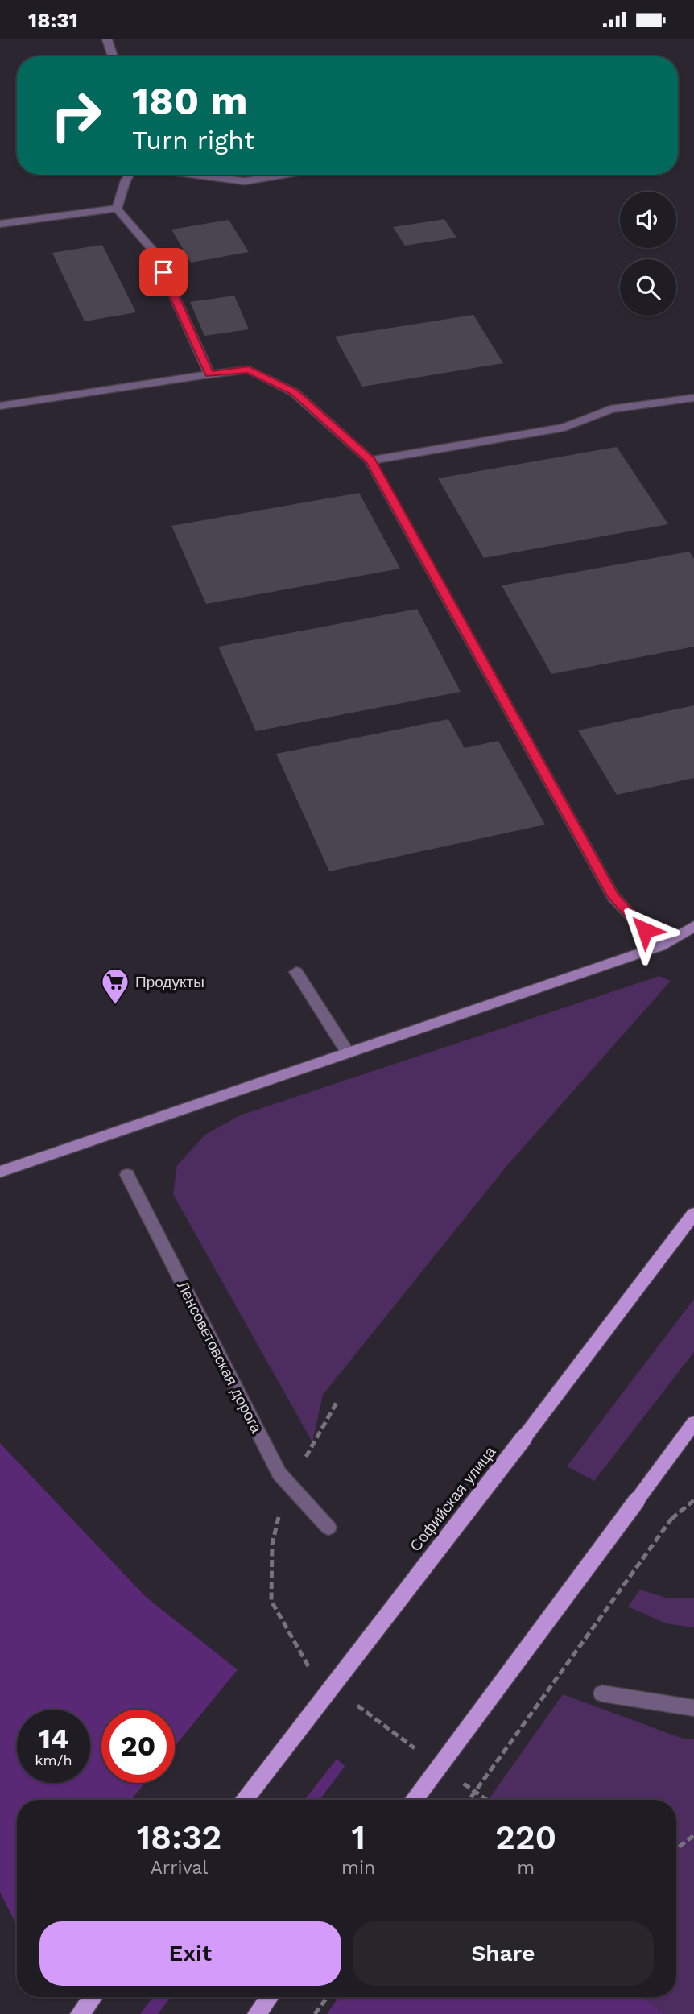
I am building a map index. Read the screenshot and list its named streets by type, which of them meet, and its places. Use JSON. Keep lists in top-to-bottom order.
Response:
{
  "streets": {
    "main road": ["Софийская улица"],
    "street": ["Ленсоветовская дорога"]
  },
  "places": {
    "supermarket": ["Продукты"]
  },
  "page": {
    "status": "18:31",
    "turn": ["180 m", "Turn right"],
    "speed": "14 km/h",
    "limit": "20",
    "eta": [
      "18:32",
      "Arrival",
      "1",
      "min",
      "220",
      "m"
    ],
    "buttons": ["Exit", "Share"]
  }
}
